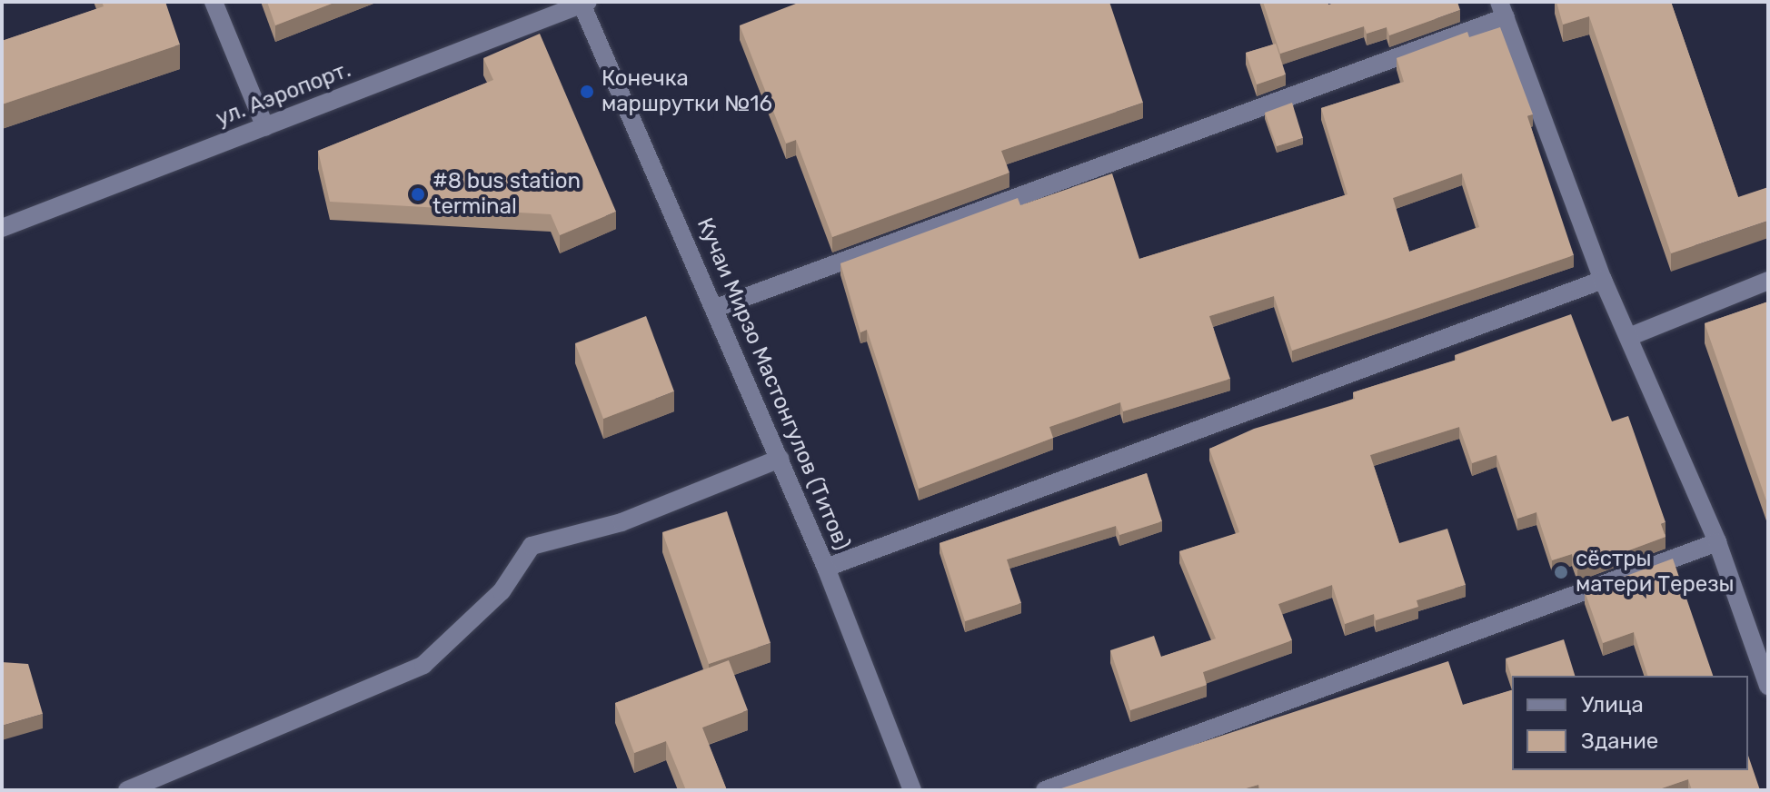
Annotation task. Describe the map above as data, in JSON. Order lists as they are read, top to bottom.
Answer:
{
  "streets": {
    "street": ["ул. Аэропорт.", "Кучаи Мирзо Мастонгулов (Титов)"]
  },
  "crossings": [
    ["ул. Аэропорт.", "Кучаи Мирзо Мастонгулов (Титов)"]
  ],
  "places": ["Конечка маршрутки №16", "#8 bus station terminal", "сёстры матери Терезы"],
  "legend": ["Улица", "Здание"]
}
